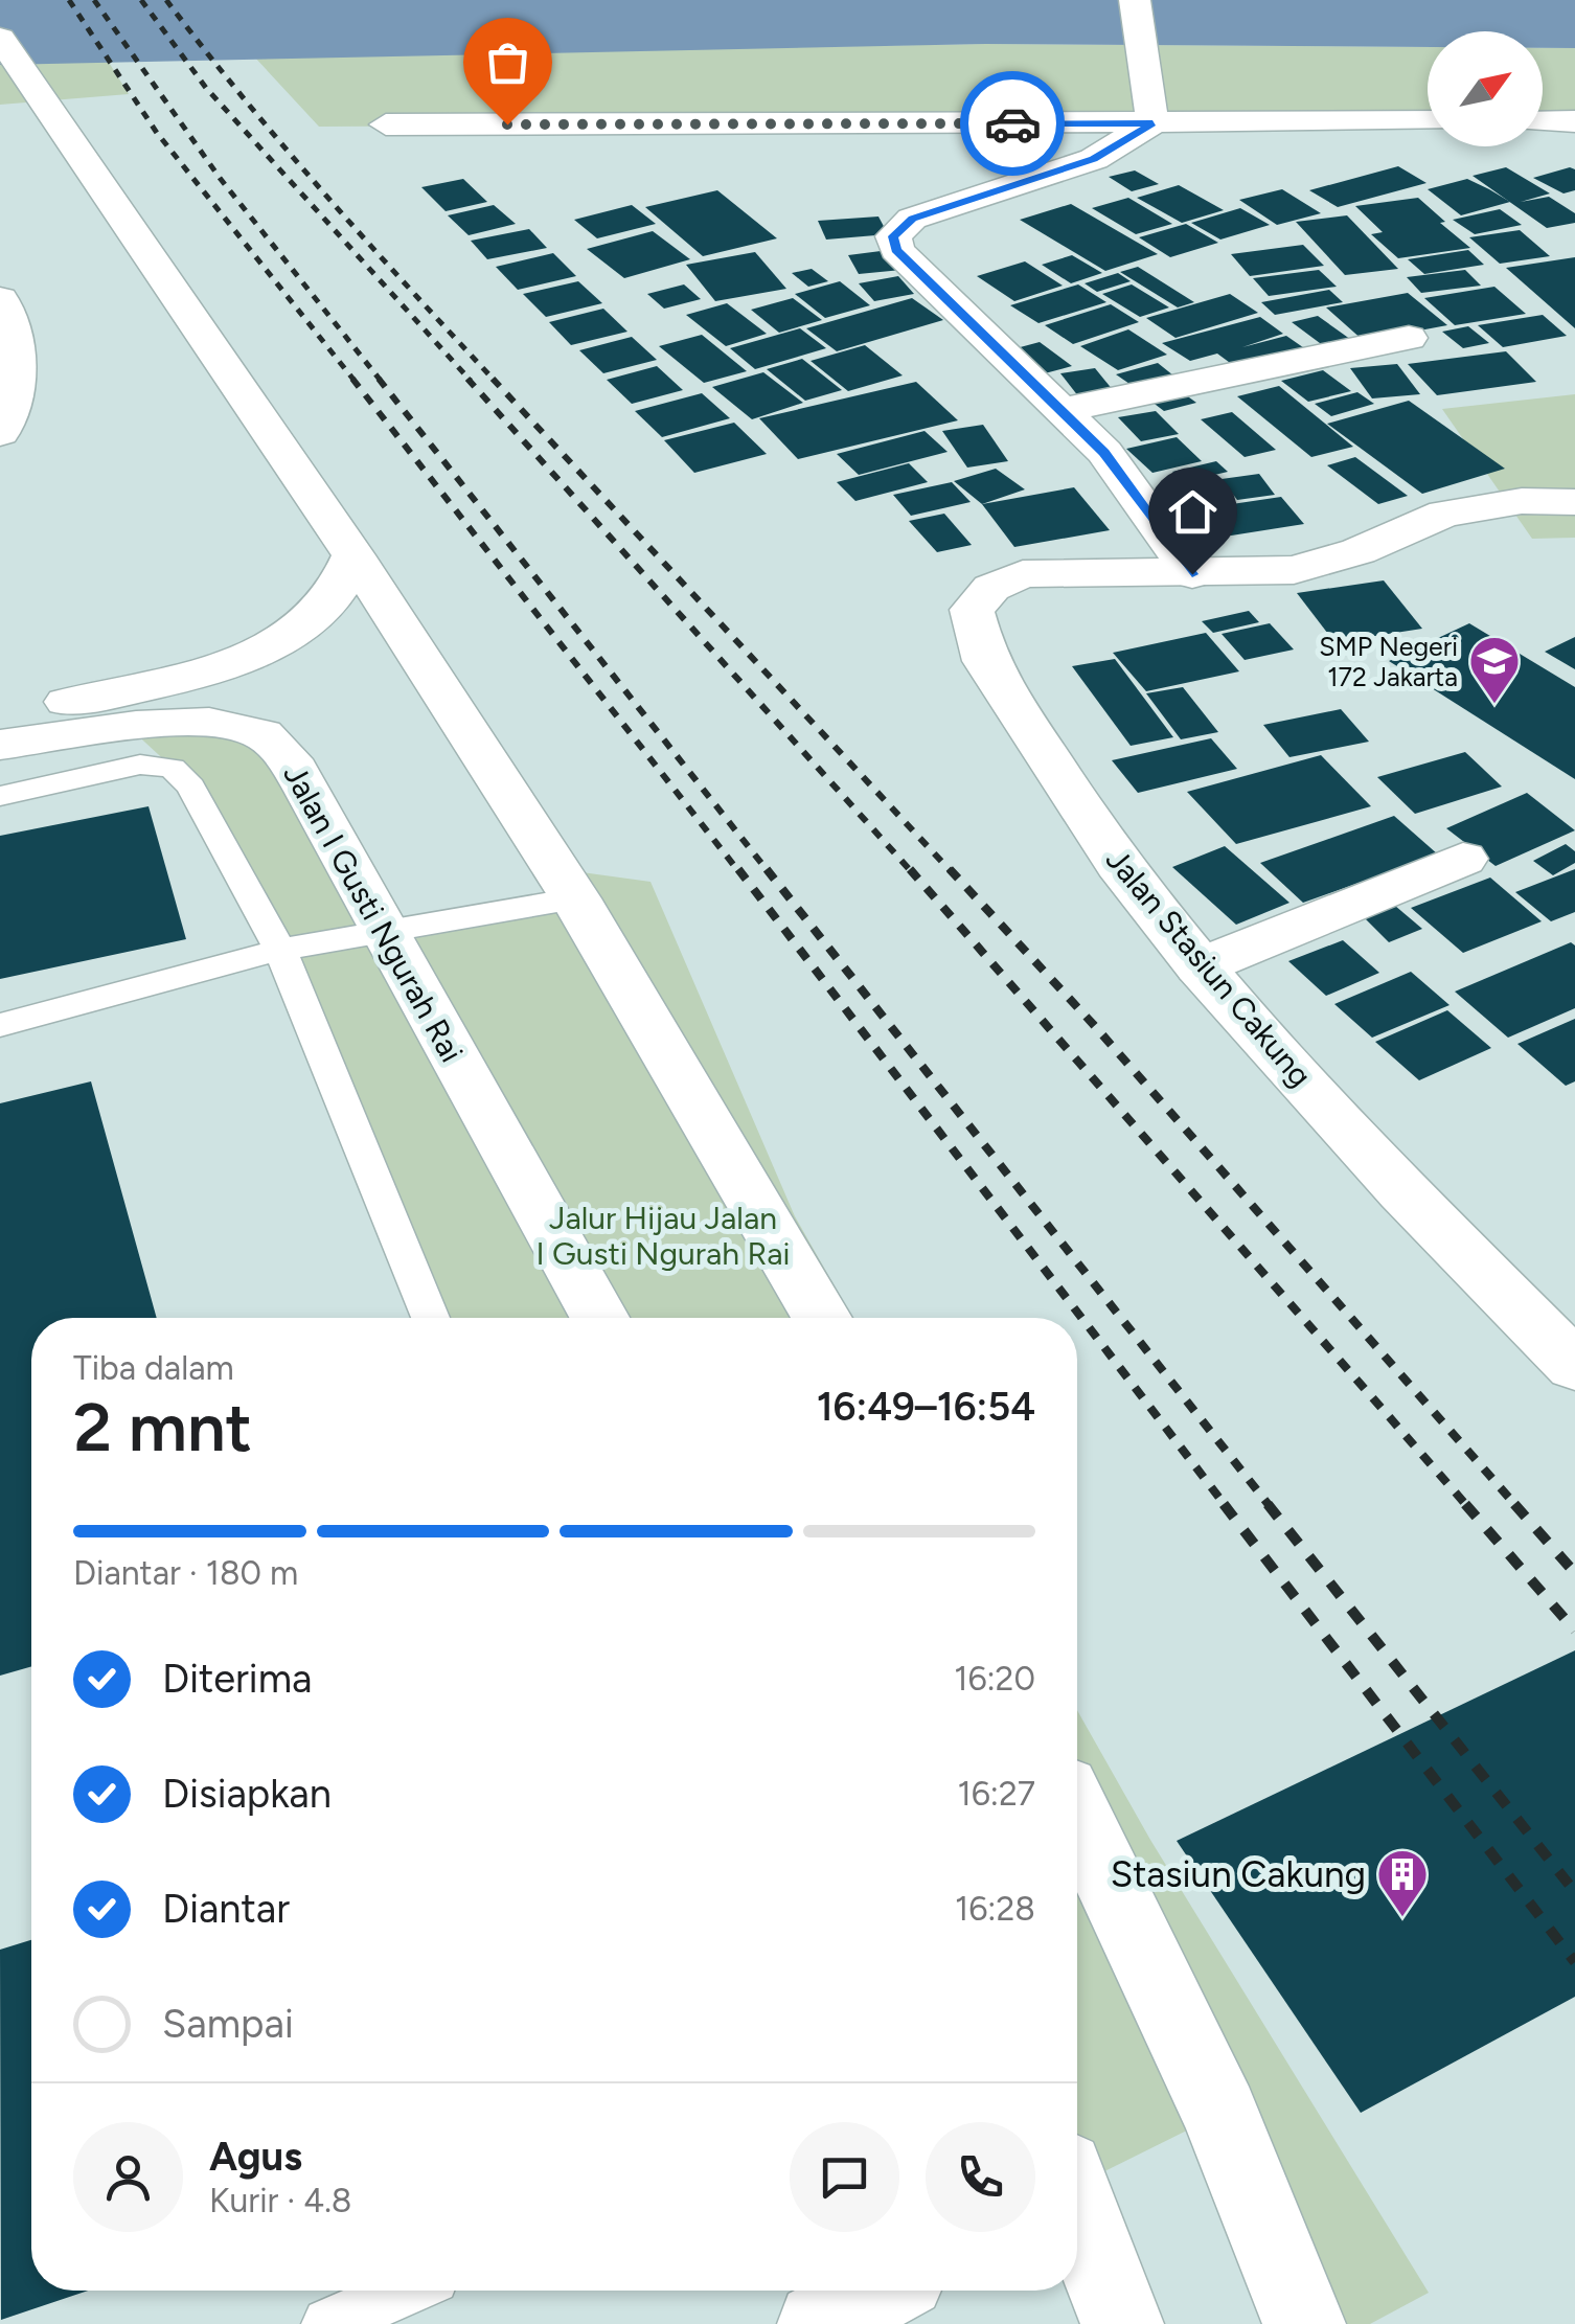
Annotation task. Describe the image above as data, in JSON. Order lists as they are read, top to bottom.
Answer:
{
  "streets": {
    "street": ["Jalan I Gusti Ngurah Rai", "Jalan Stasiun Cakung"]
  },
  "parks": ["Jalur Hijau Jalan I Gusti Ngurah Rai"],
  "places": {
    "school or university": ["SMP Negeri 172 Jakarta"],
    "building": ["Stasiun Cakung"]
  },
  "north": "top right",
  "page": {
    "heading": ["2 mnt", "Tiba dalam", "16:49–16:54"],
    "panel": ["Agus", "Kurir · 4.8"],
    "bar": "Diantar · 180 m",
    "list": [
      ["Diterima", "16:20"],
      ["Disiapkan", "16:27"],
      ["Diantar", "16:28"],
      "Sampai"
    ]
  }
}
